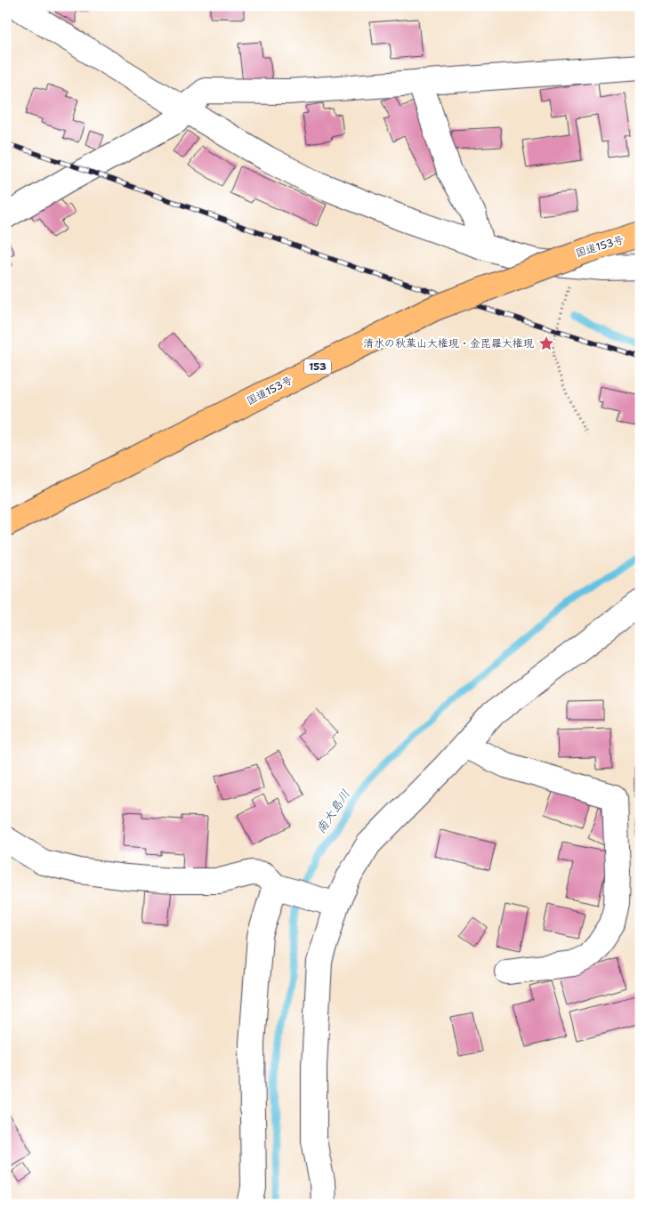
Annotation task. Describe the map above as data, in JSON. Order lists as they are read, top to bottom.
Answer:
{
  "streets": {
    "highway": ["国道153号", "153"]
  },
  "water": ["南大島川"],
  "places": {
    "place": ["清水の秋葉山大権現・金毘羅大権現"]
  }
}
